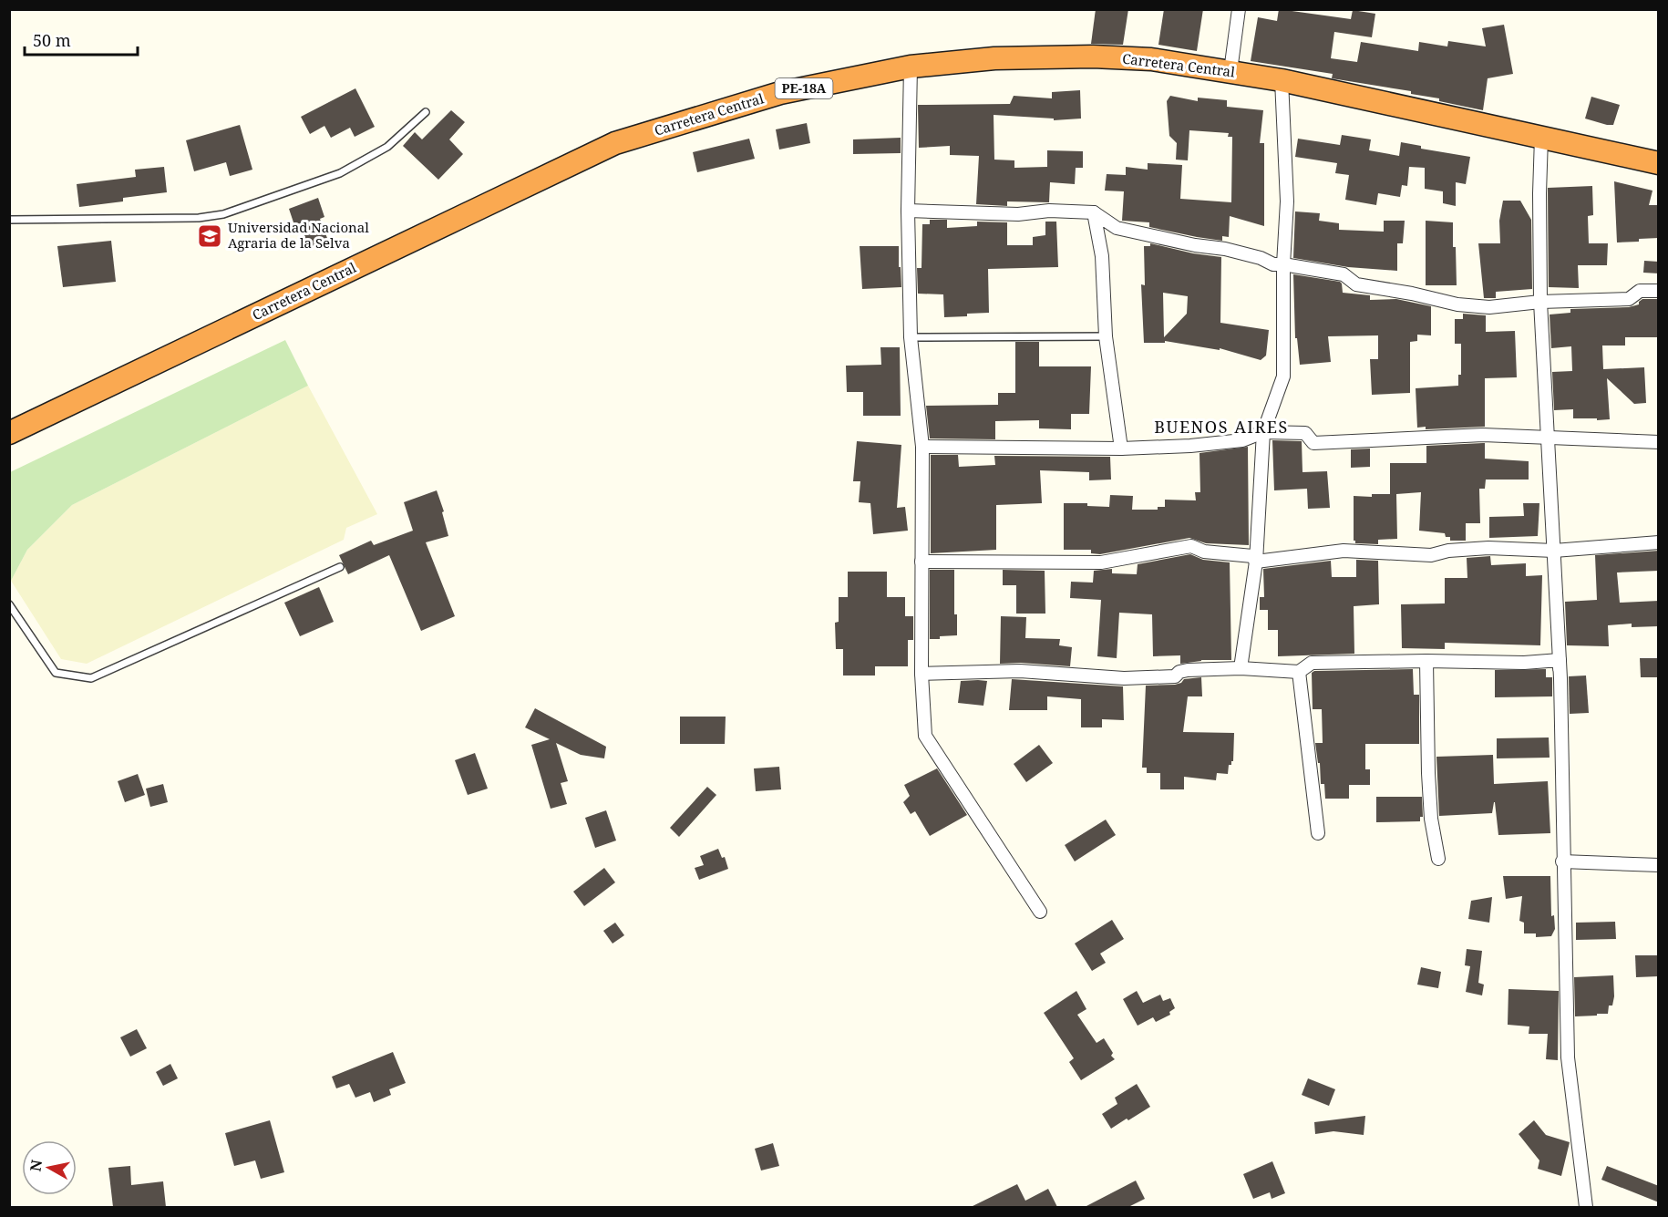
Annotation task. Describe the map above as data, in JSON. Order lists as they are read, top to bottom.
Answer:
{
  "streets": {
    "highway": ["Carretera Central", "PE-18A"]
  },
  "districts": ["BUENOS AIRES"],
  "places": {
    "school or university": ["Universidad Nacional Agraria de la Selva"]
  },
  "scale_bar": "50 m",
  "north": "left"
}
